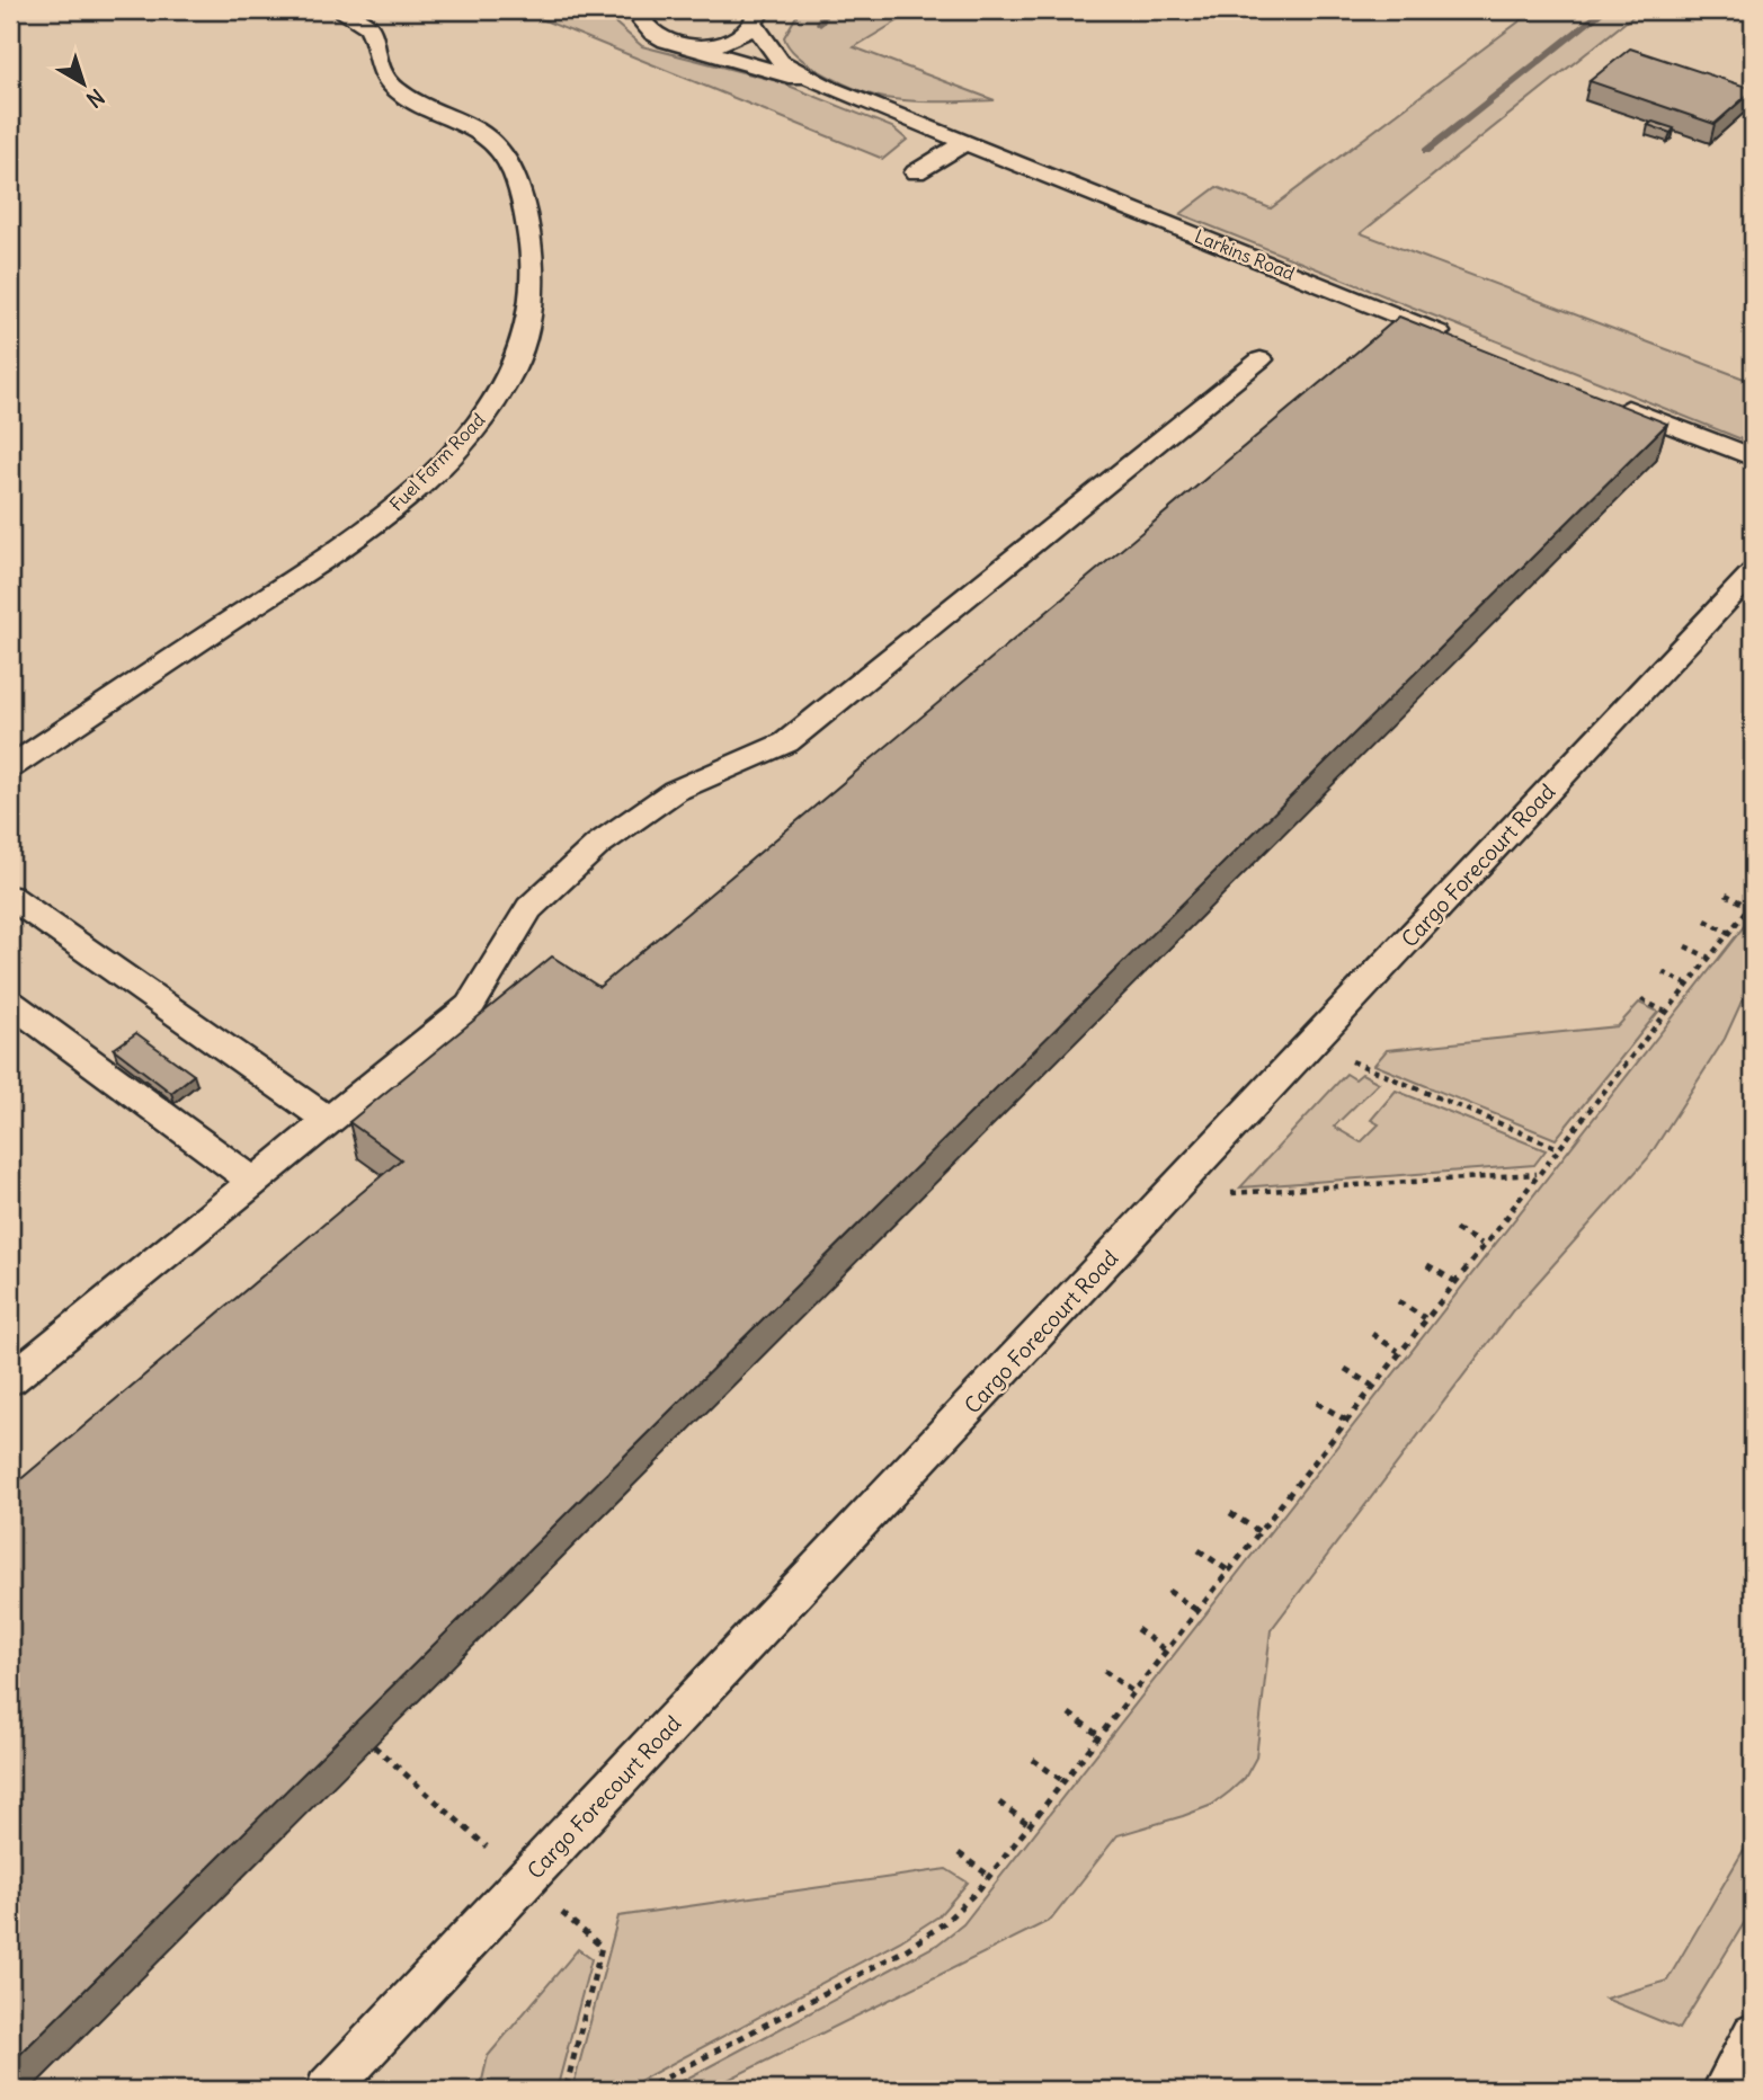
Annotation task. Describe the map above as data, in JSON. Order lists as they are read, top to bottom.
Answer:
{
  "streets": {
    "lane": ["Larkins Road", "Fuel Farm Road", "Cargo Forecourt Road"]
  },
  "north": "bottom right"
}
